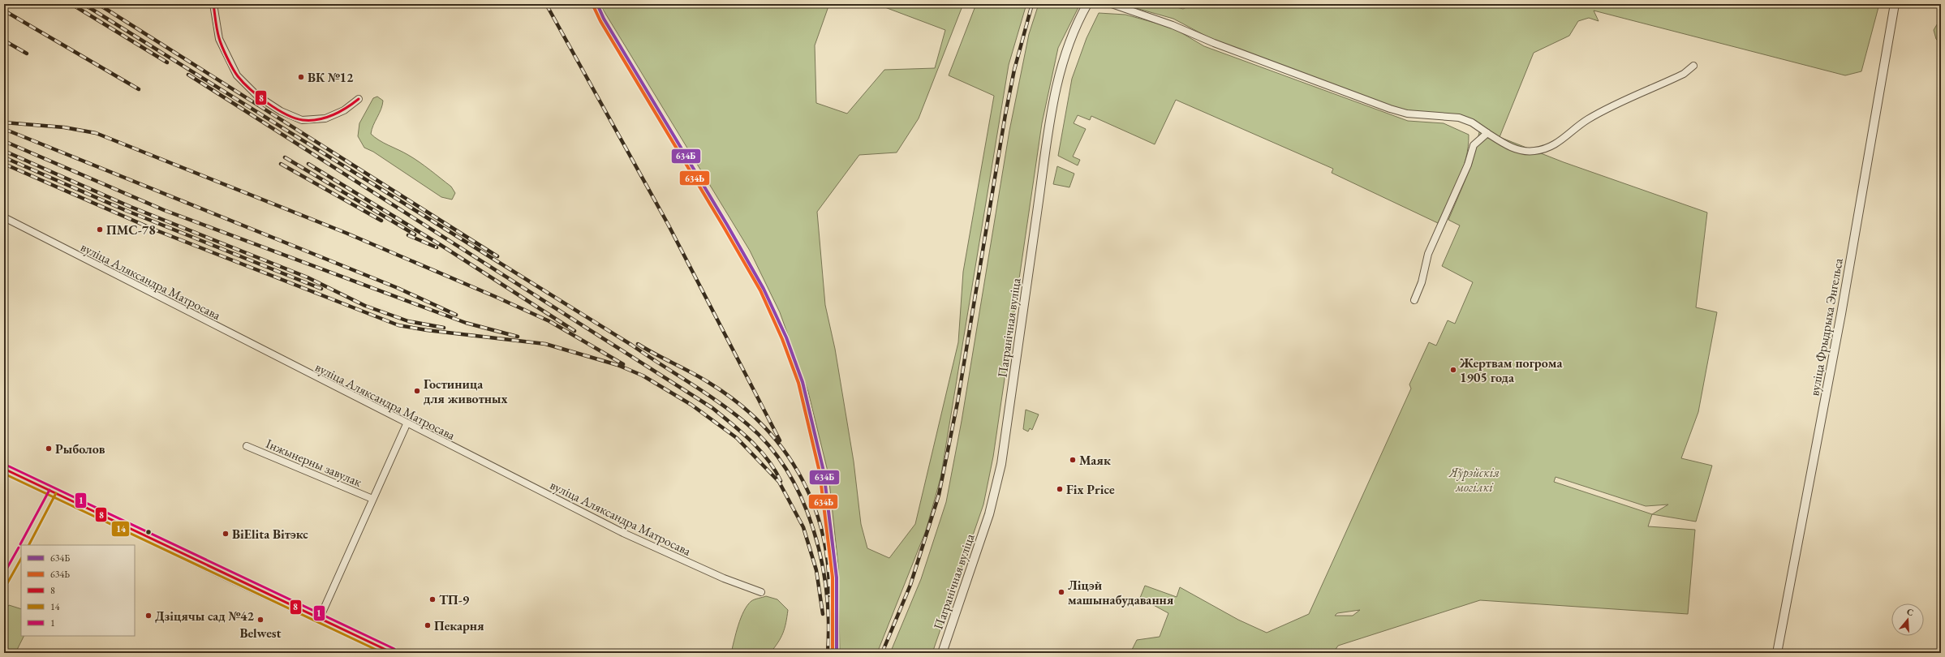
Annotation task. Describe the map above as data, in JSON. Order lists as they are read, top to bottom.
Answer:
{
  "streets": {
    "street": [
      "вуліца Аляксандра Матросава",
      "вуліца Фрыдрыха Энгельса",
      "Пагранічная вуліца",
      "Інжынерны завулак"
    ]
  },
  "parks": ["Яўрэйскія могілкі"],
  "places": [
    "ВК №12",
    "ПМС-78",
    "Жертвам погрома 1905 года",
    "Гостиница для животных",
    "Рыболов",
    "Маяк",
    "Fix Price",
    "ВiElita Вітэкс",
    "Ліцэй машынабудавання",
    "ТП-9",
    "Дзіцячы сад №42",
    "Belwest",
    "Пекарня"
  ],
  "lines": [
    "transit line 634Б",
    "transit line 8",
    "transit line 634Ь",
    "transit line 1",
    "transit line 14"
  ],
  "legend": [
    "634Б",
    "634Ь",
    "8",
    "14",
    "1"
  ],
  "north": "top"
}
